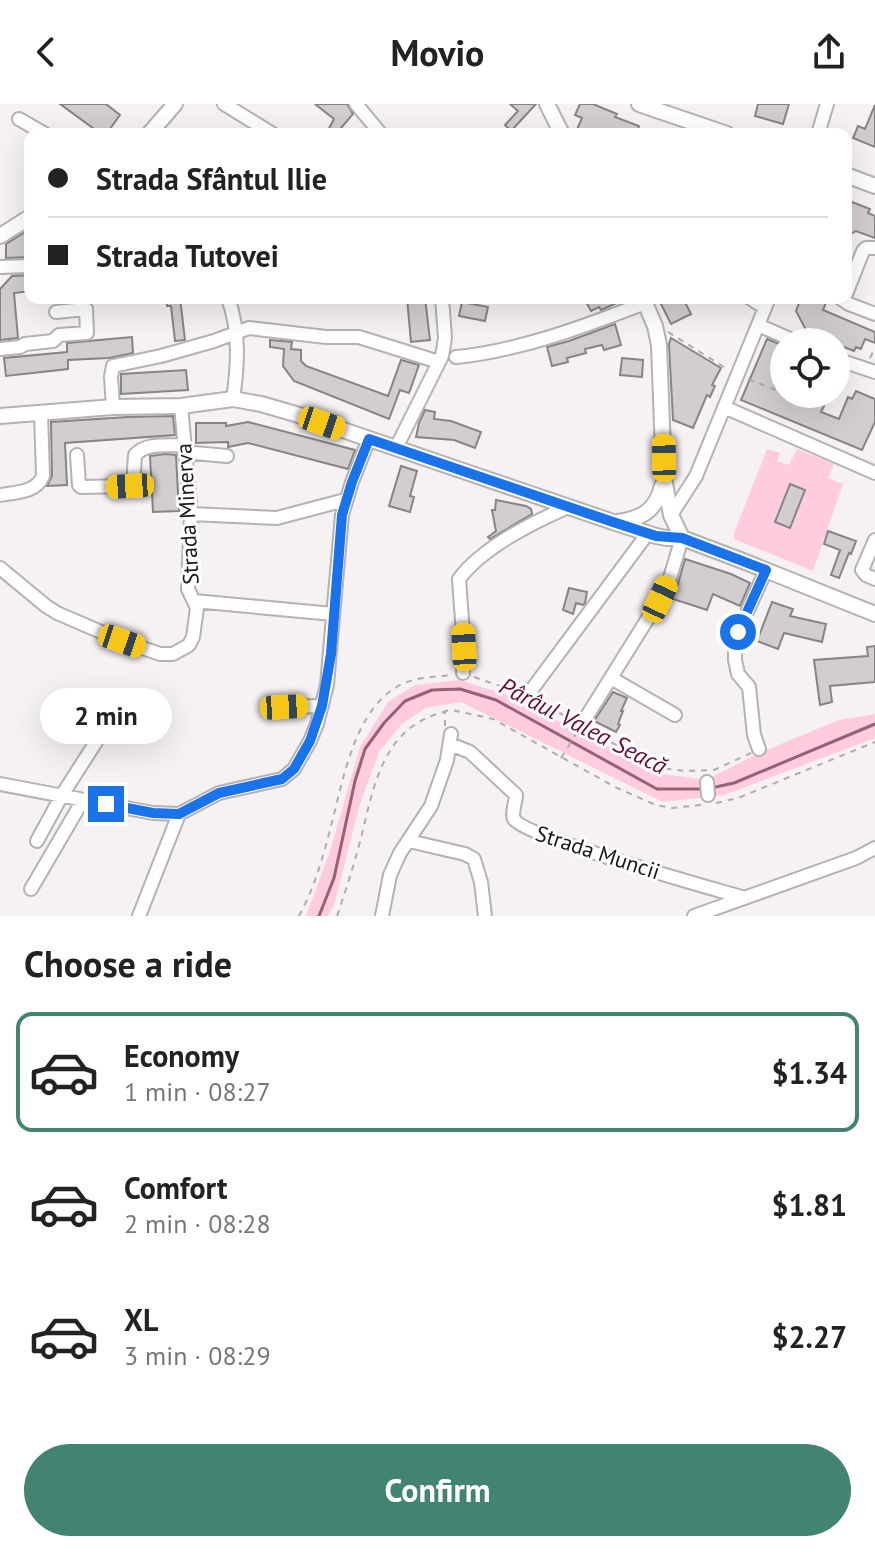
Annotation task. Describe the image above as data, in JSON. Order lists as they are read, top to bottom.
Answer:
{
  "streets": {
    "street": ["Strada Minerva", "Strada Muncii"]
  },
  "water": ["Pârâul Valea Seacă"],
  "page": {
    "header": "Movio",
    "banner": ["Strada Sfântul Ilie", "Strada Tutovei"],
    "bubble": "2 min",
    "heading": "Choose a ride",
    "list": [
      {
        "name": "Economy",
        "note": "1 min · 08:27",
        "value": "$1.34"
      },
      {
        "name": "Comfort",
        "note": "2 min · 08:28",
        "value": "$1.81"
      },
      {
        "name": "XL",
        "note": "3 min · 08:29",
        "value": "$2.27"
      }
    ],
    "buttons": "Confirm"
  }
}
